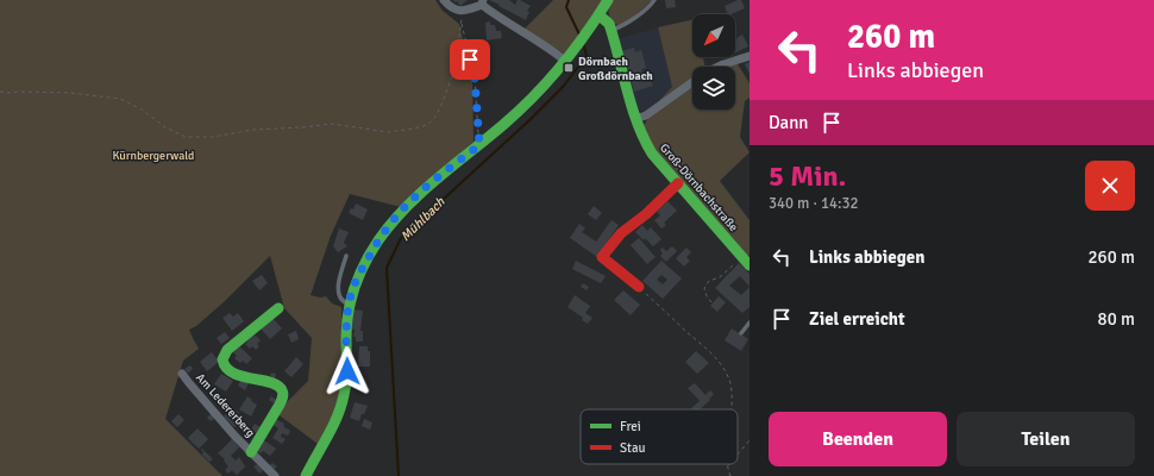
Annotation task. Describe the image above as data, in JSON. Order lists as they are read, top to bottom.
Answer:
{
  "streets": {
    "street": ["Groß-Dörnbachstraße", "Am Ledererberg"]
  },
  "water": ["Mühlbach"],
  "parks": ["Kürnbergerwald"],
  "places": {
    "transit": ["Dörnbach Großdörnbach"]
  },
  "legend": ["Frei", "Stau"],
  "north": "bottom left",
  "page": {
    "turn": ["260 m", "Links abbiegen"],
    "then": "Dann",
    "heading": ["5 Min.", "340 m · 14:32"],
    "list": [
      {
        "name": "Links abbiegen",
        "value": "260 m"
      },
      {
        "name": "Ziel erreicht",
        "value": "80 m"
      }
    ],
    "buttons": ["Beenden", "Teilen"]
  }
}
